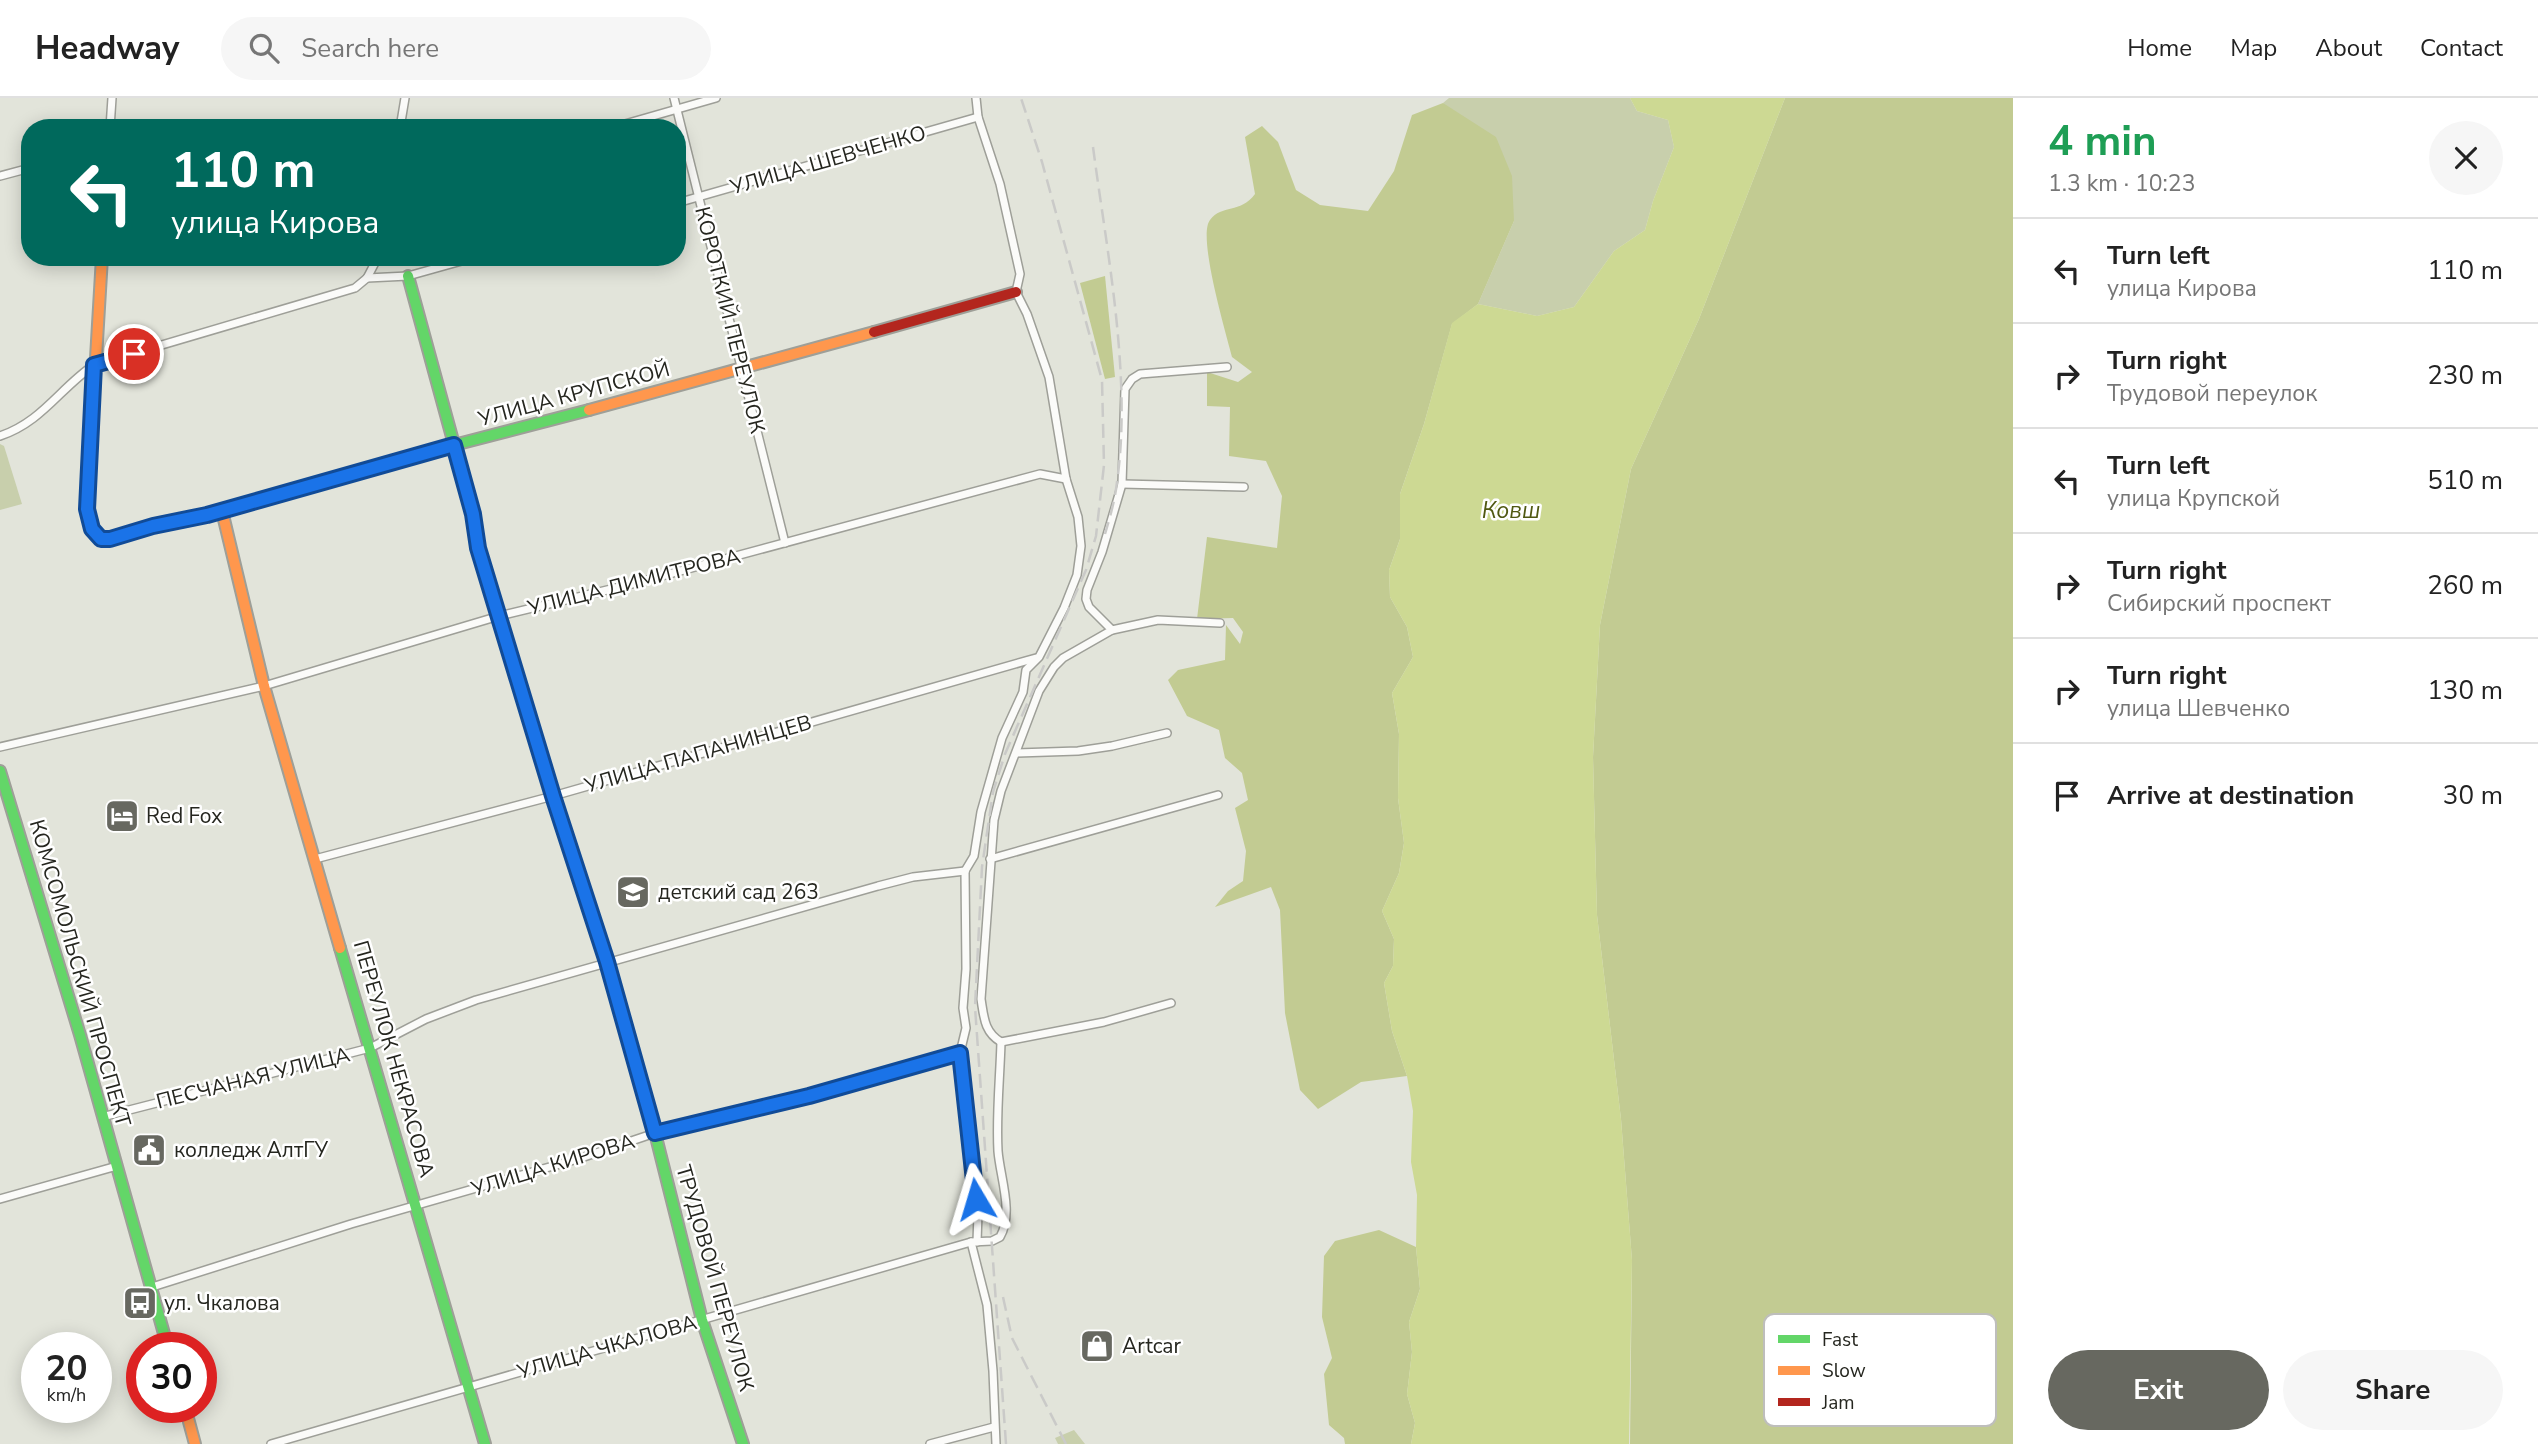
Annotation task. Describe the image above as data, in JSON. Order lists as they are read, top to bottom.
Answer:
{
  "streets": {
    "street": [
      "УЛИЦА ШЕВЧЕНКО",
      "КОРОТКИЙ ПЕРЕУЛОК",
      "УЛИЦА КРУПСКОЙ",
      "УЛИЦА ДИМИТРОВА",
      "УЛИЦА ПАПАНИНЦЕВ",
      "КОМСОМОЛЬСКИЙ ПРОСПЕКТ",
      "ПЕРЕУЛОК НЕКРАСОВА",
      "ПЕСЧАНАЯ УЛИЦА",
      "УЛИЦА КИРОВА",
      "ТРУДОВОЙ ПЕРЕУЛОК",
      "УЛИЦА ЧКАЛОВА"
    ]
  },
  "crossings": [
    ["УЛИЦА ШЕВЧЕНКО", "КОРОТКИЙ ПЕРЕУЛОК"],
    ["КОРОТКИЙ ПЕРЕУЛОК", "УЛИЦА КРУПСКОЙ"],
    ["КОРОТКИЙ ПЕРЕУЛОК", "УЛИЦА ДИМИТРОВА"],
    ["УЛИЦА КРУПСКОЙ", "ПЕРЕУЛОК НЕКРАСОВА"],
    ["УЛИЦА КРУПСКОЙ", "ТРУДОВОЙ ПЕРЕУЛОК"],
    ["УЛИЦА ДИМИТРОВА", "ПЕРЕУЛОК НЕКРАСОВА"],
    ["УЛИЦА ДИМИТРОВА", "ТРУДОВОЙ ПЕРЕУЛОК"],
    ["УЛИЦА ПАПАНИНЦЕВ", "ПЕРЕУЛОК НЕКРАСОВА"],
    ["УЛИЦА ПАПАНИНЦЕВ", "ТРУДОВОЙ ПЕРЕУЛОК"],
    ["КОМСОМОЛЬСКИЙ ПРОСПЕКТ", "ПЕСЧАНАЯ УЛИЦА"],
    ["КОМСОМОЛЬСКИЙ ПРОСПЕКТ", "УЛИЦА КИРОВА"],
    ["ПЕРЕУЛОК НЕКРАСОВА", "ПЕСЧАНАЯ УЛИЦА"],
    ["ПЕРЕУЛОК НЕКРАСОВА", "УЛИЦА КИРОВА"],
    ["ПЕРЕУЛОК НЕКРАСОВА", "УЛИЦА ЧКАЛОВА"],
    ["ПЕСЧАНАЯ УЛИЦА", "ТРУДОВОЙ ПЕРЕУЛОК"],
    ["УЛИЦА КИРОВА", "ТРУДОВОЙ ПЕРЕУЛОК"],
    ["ТРУДОВОЙ ПЕРЕУЛОК", "УЛИЦА ЧКАЛОВА"]
  ],
  "water": ["Ковш"],
  "places": {
    "hotel": ["Red Fox"],
    "school or university": ["детский сад 263"],
    "public building": ["колледж АлтГУ"],
    "bus stop": ["ул. Чкалова"],
    "shop": ["Artcar"]
  },
  "legend": ["Fast", "Slow", "Jam"],
  "page": {
    "header": "Headway",
    "search": "Search here",
    "nav": [
      "Home",
      "Map",
      "About",
      "Contact"
    ],
    "heading": ["4 min", "1.3 km · 10:23"],
    "turn": ["110 m", "улица Кирова"],
    "list": [
      {
        "name": "Turn left",
        "note": "улица Кирова",
        "value": "110 m"
      },
      {
        "name": "Turn right",
        "note": "Трудовой переулок",
        "value": "230 m"
      },
      {
        "name": "Turn left",
        "note": "улица Крупской",
        "value": "510 m"
      },
      {
        "name": "Turn right",
        "note": "Сибирский проспект",
        "value": "260 m"
      },
      {
        "name": "Turn right",
        "note": "улица Шевченко",
        "value": "130 m"
      },
      {
        "name": "Arrive at destination",
        "value": "30 m"
      }
    ],
    "speed": "20 km/h",
    "limit": "30",
    "buttons": ["Exit", "Share"]
  }
}
